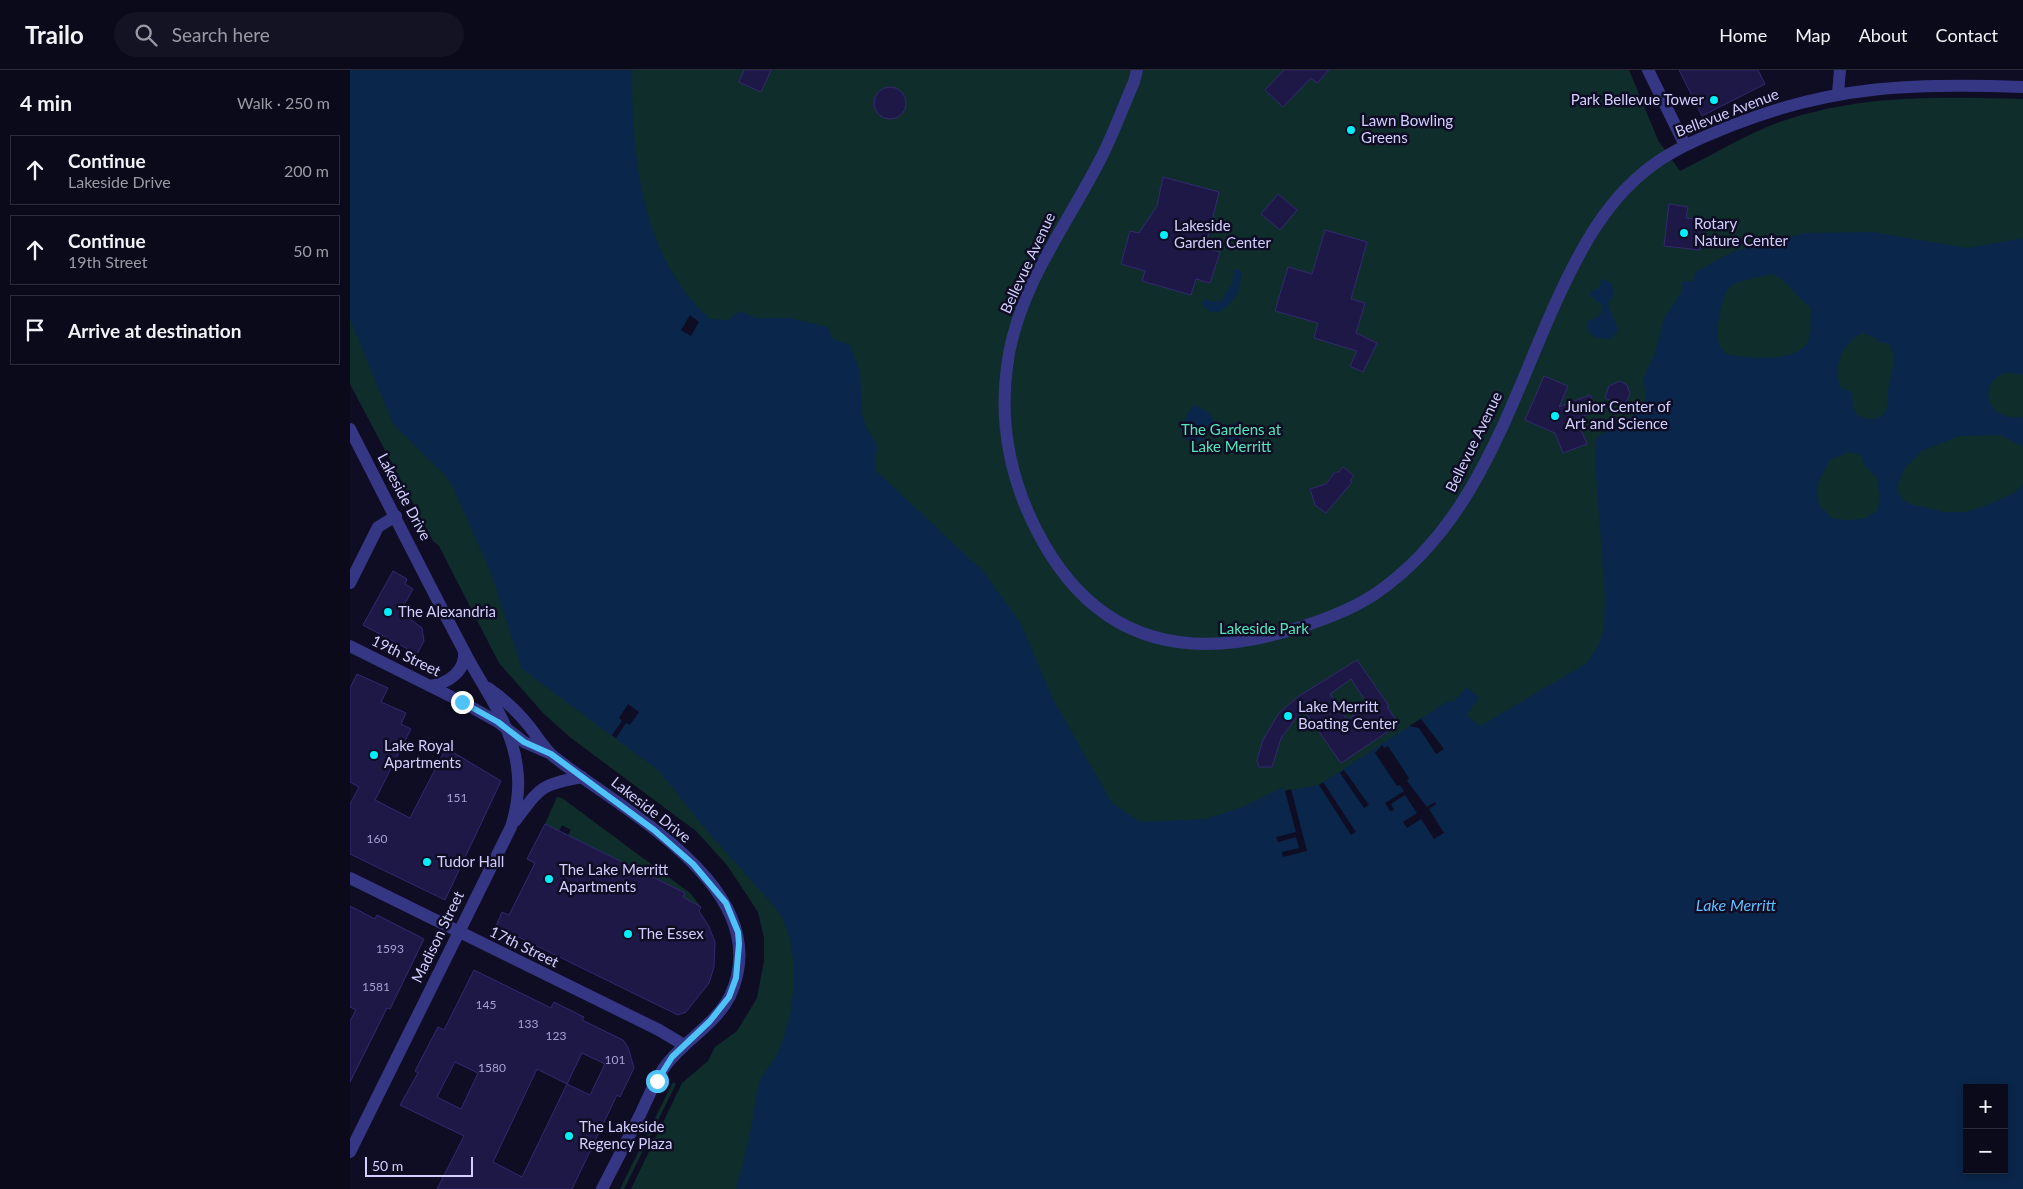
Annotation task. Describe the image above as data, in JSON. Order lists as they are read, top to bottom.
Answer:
{
  "streets": {
    "street": [
      "Bellevue Avenue",
      "Lakeside Drive",
      "19th Street",
      "Madison Street",
      "17th Street"
    ]
  },
  "crossings": [
    ["Lakeside Drive", "19th Street"],
    ["Lakeside Drive", "Madison Street"],
    ["Lakeside Drive", "17th Street"],
    ["19th Street", "Madison Street"],
    ["Madison Street", "17th Street"]
  ],
  "water": ["Lake Merritt"],
  "parks": ["The Gardens at Lake Merritt", "Lakeside Park"],
  "places": [
    "Park Bellevue Tower",
    "Lawn Bowling Greens",
    "Rotary Nature Center",
    "Lakeside Garden Center",
    "Junior Center of Art and Science",
    "The Alexandria",
    "Lake Merritt Boating Center",
    "Lake Royal Apartments",
    "Tudor Hall",
    "The Lake Merritt Apartments",
    "The Essex",
    "The Lakeside Regency Plaza"
  ],
  "house_numbers": [
    "151",
    "160",
    "1593",
    "1581",
    "145",
    "133",
    "123",
    "101",
    "1580"
  ],
  "scale_bar": "50 m",
  "page": {
    "header": "Trailo",
    "search": "Search here",
    "nav": [
      "Home",
      "Map",
      "About",
      "Contact"
    ],
    "heading": ["4 min", "Walk · 250 m"],
    "list": [
      ["Continue", "Lakeside Drive", "200 m"],
      ["Continue", "19th Street", "50 m"],
      "Arrive at destination"
    ],
    "map_buttons": ["+", "−"],
    "scale": "50 m"
  }
}
